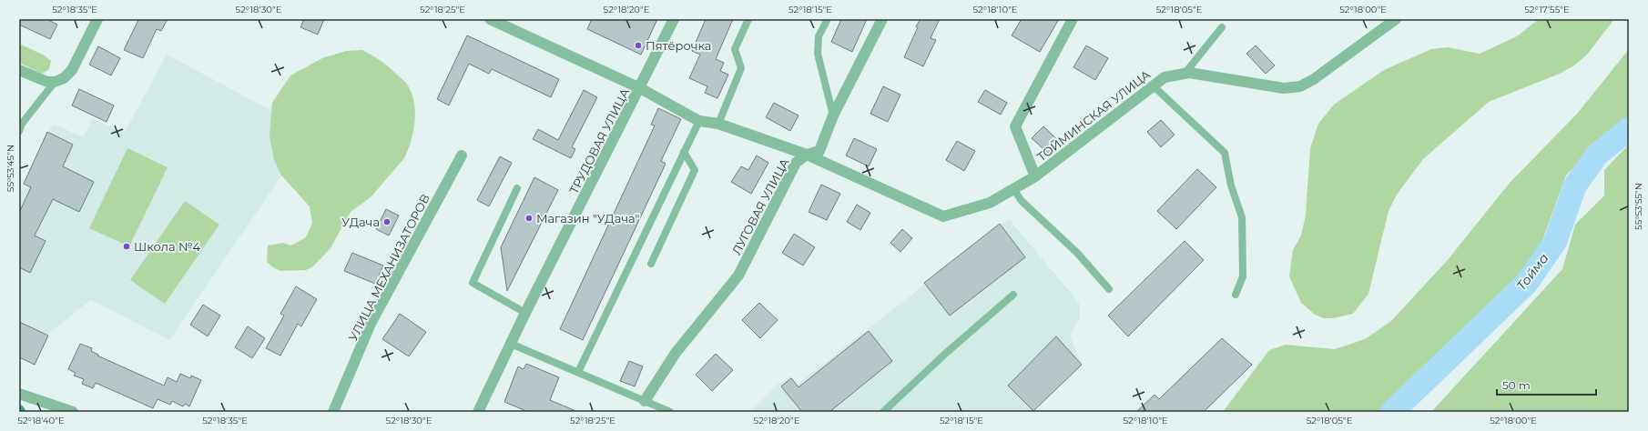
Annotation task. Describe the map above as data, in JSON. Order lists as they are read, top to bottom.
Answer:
{
  "streets": {
    "street": [
      "ТОЙМИНСКАЯ УЛИЦА",
      "ТРУДОВАЯ УЛИЦА",
      "ЛУГОВАЯ УЛИЦА",
      "УЛИЦА МЕХАНИЗАТОРОВ"
    ]
  },
  "crossings": [
    ["ТОЙМИНСКАЯ УЛИЦА", "ЛУГОВАЯ УЛИЦА"]
  ],
  "water": ["Тойма"],
  "places": [
    "Пятёрочка",
    "Магазин \"УДача\"",
    "УДача",
    "Школа №4"
  ],
  "scale_bar": "50 m",
  "coordinates": [
    "52°18'35\"E",
    "52°18'30\"E",
    "52°18'25\"E",
    "52°18'20\"E",
    "52°18'15\"E",
    "52°18'10\"E",
    "52°18'05\"E",
    "52°18'00\"E",
    "52°17'55\"E",
    "55°53'45\"N",
    "55°53'55\"N",
    "52°18'40\"E"
  ]
}
